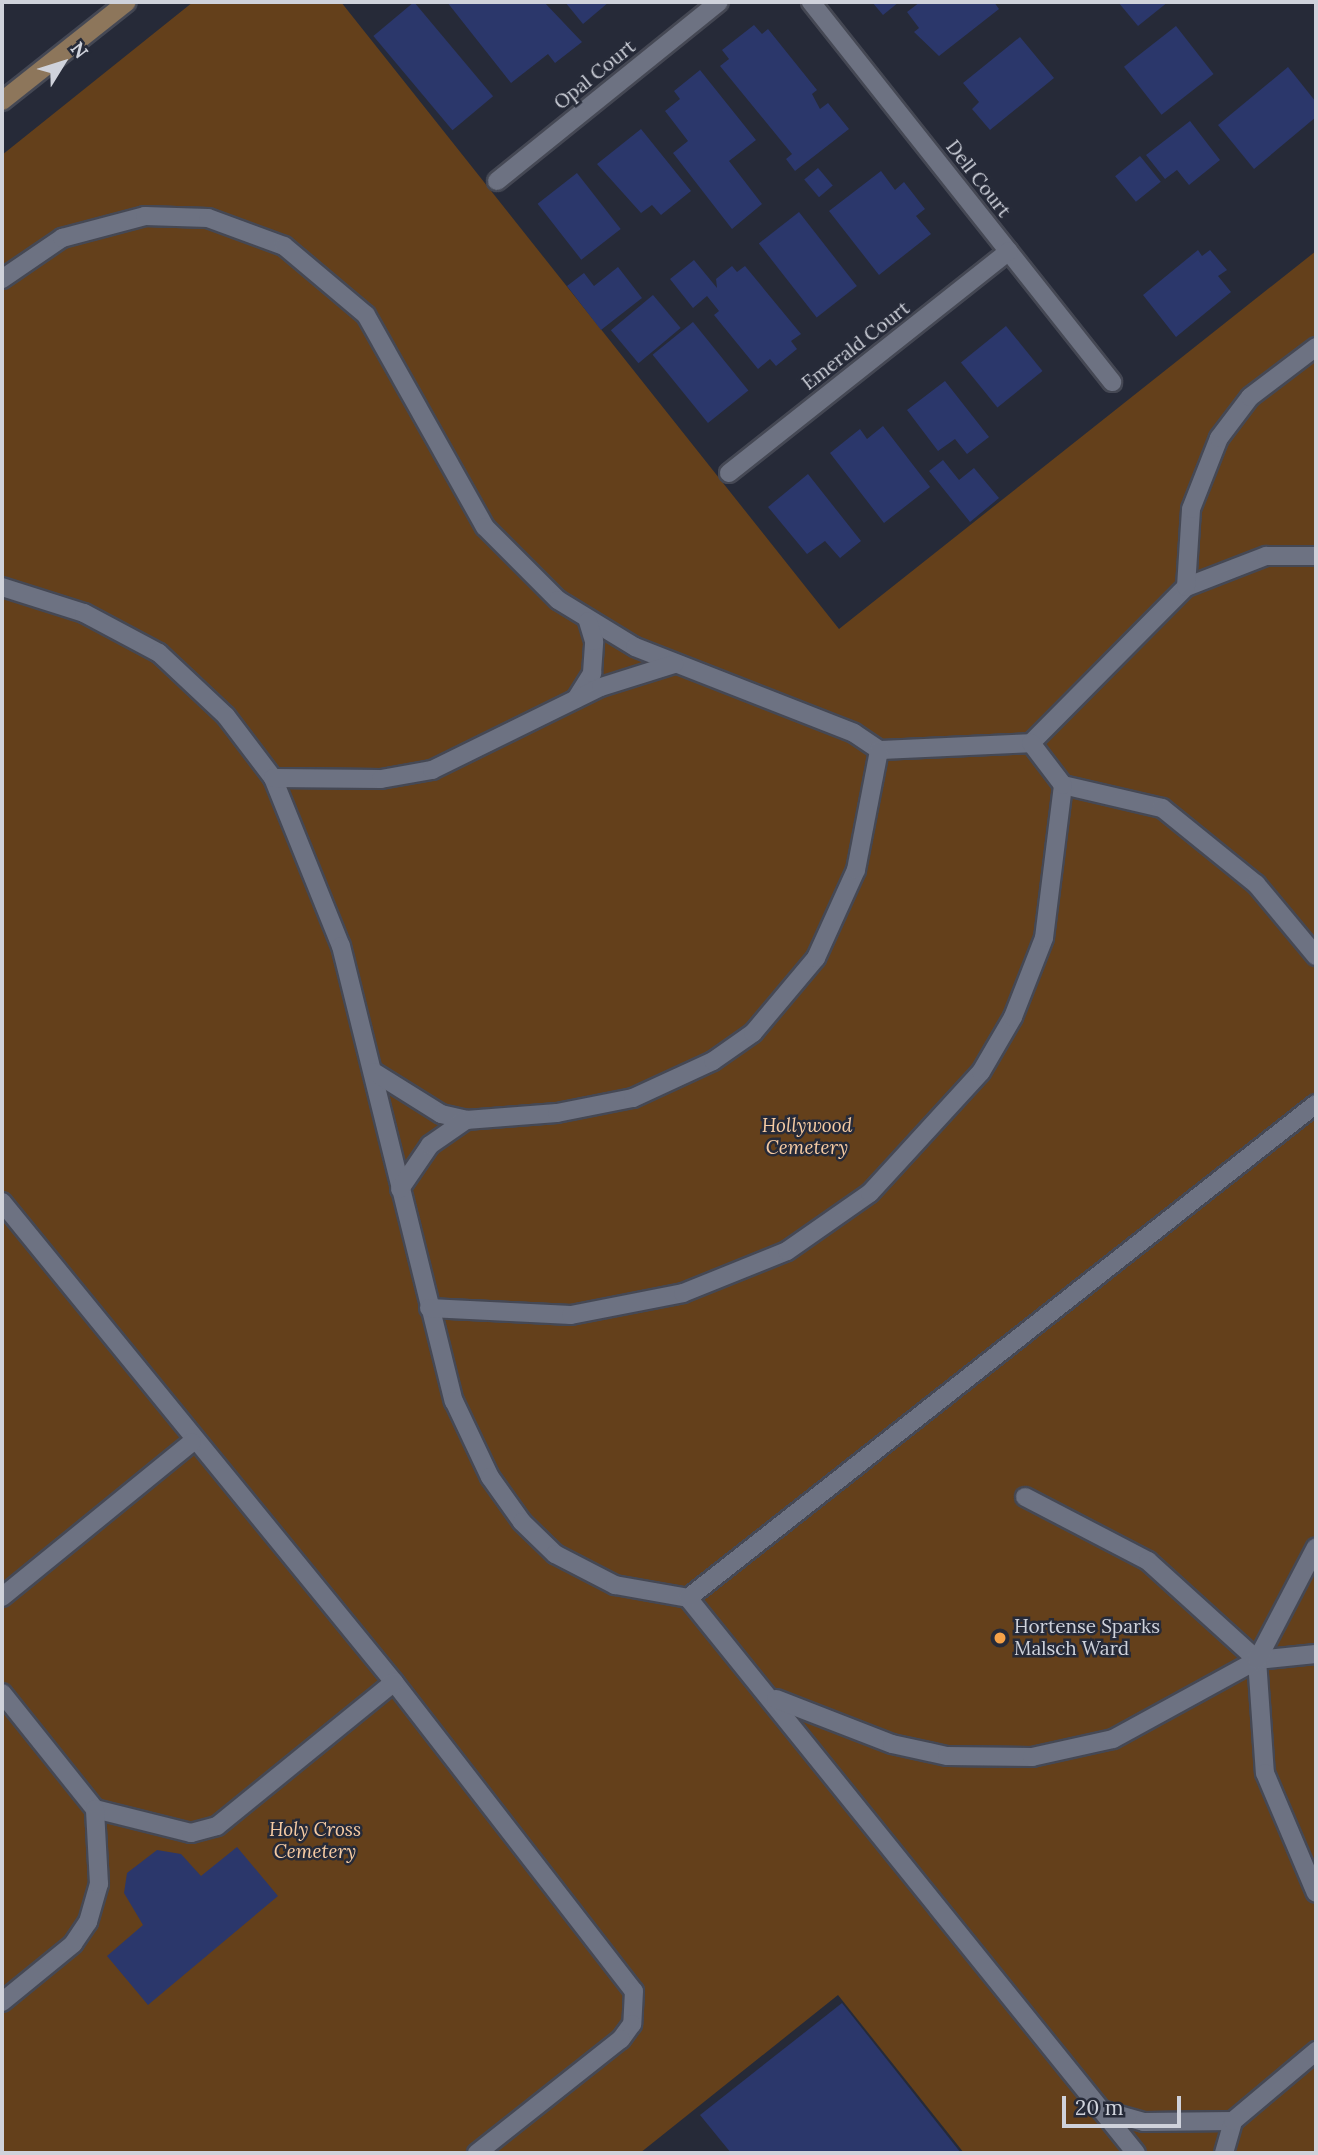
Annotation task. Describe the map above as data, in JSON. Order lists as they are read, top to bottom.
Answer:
{
  "streets": {
    "street": ["Opal Court", "Dell Court", "Emerald Court"]
  },
  "crossings": [
    ["Dell Court", "Emerald Court"]
  ],
  "parks": ["Hollywood Cemetery", "Holy Cross Cemetery"],
  "places": ["Hortense Sparks Malsch Ward"],
  "scale_bar": "20 m",
  "north": "top right"
}
